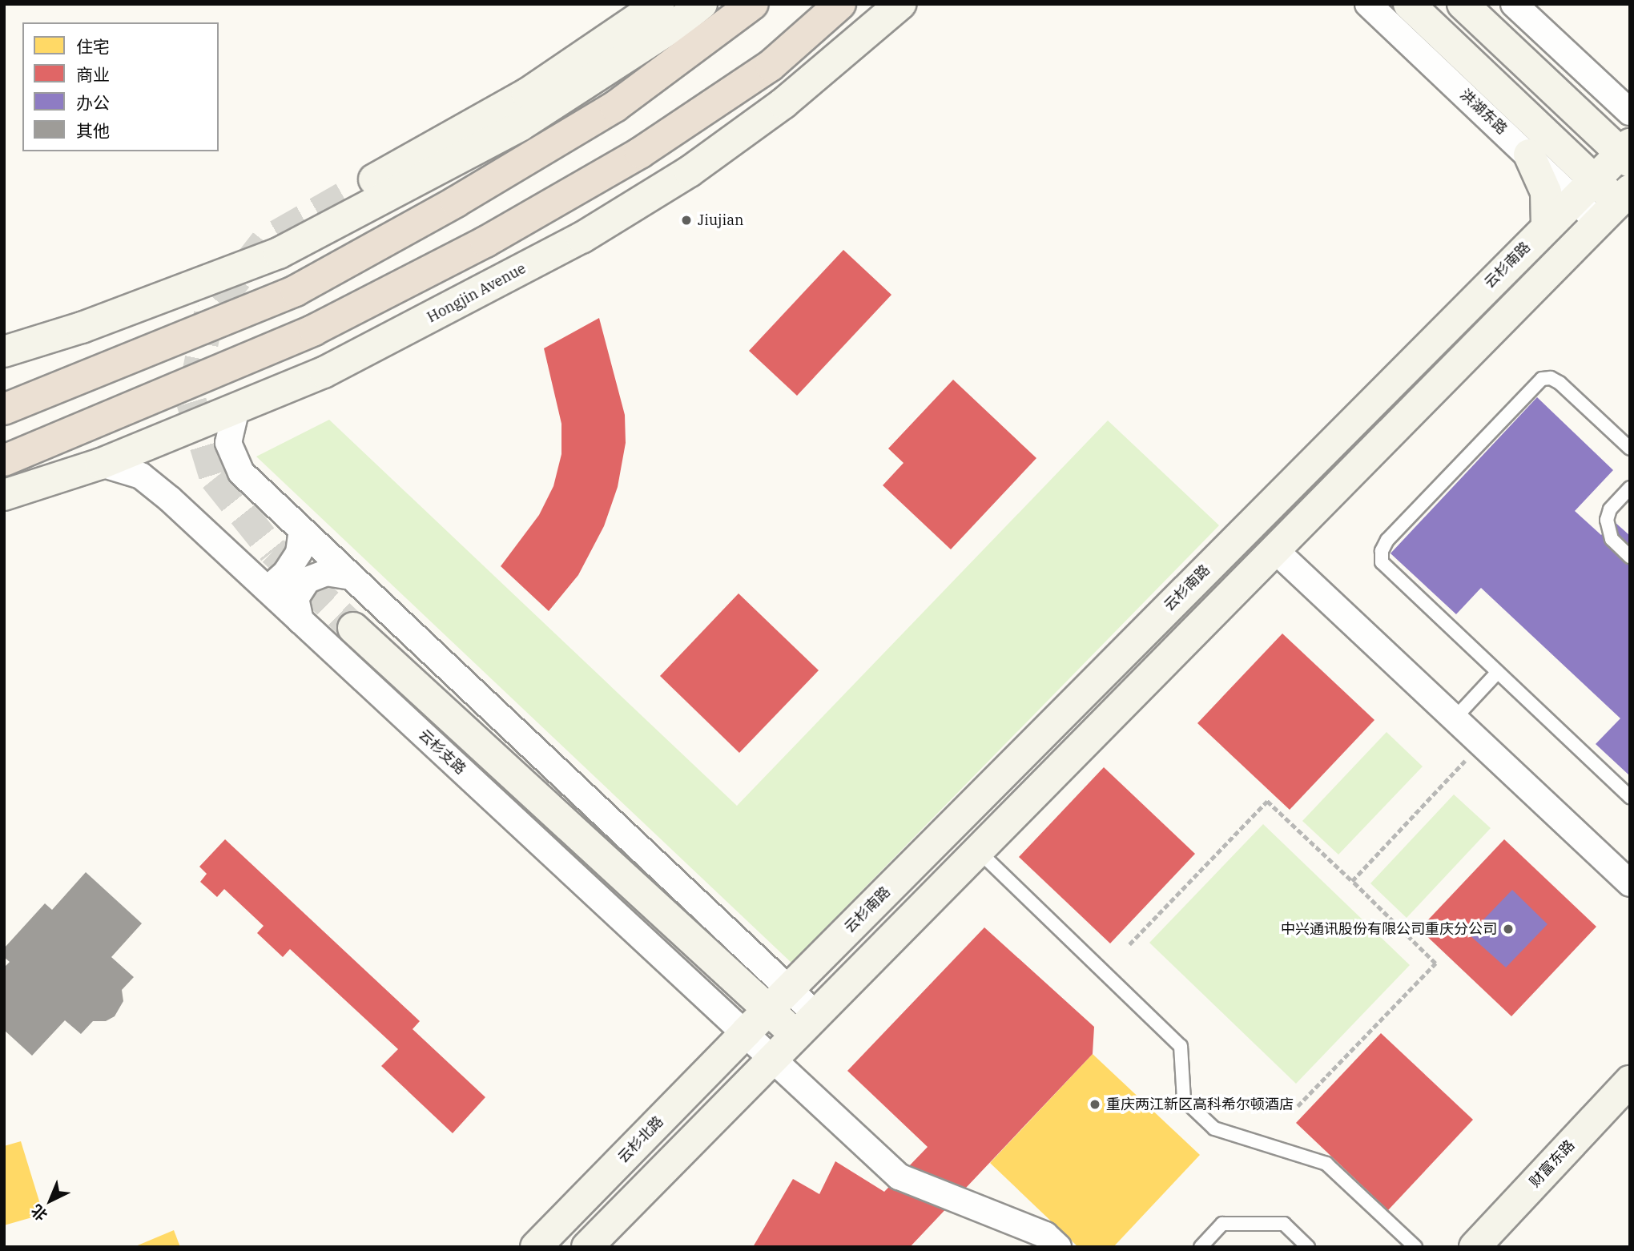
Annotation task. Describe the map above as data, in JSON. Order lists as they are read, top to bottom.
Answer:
{
  "streets": {
    "main road": [
      "洪湖东路",
      "云杉南路",
      "Hongjin Avenue",
      "云杉北路",
      "财富东路"
    ],
    "street": ["云杉支路"]
  },
  "crossings": [
    ["洪湖东路", "云杉南路"],
    ["云杉南路", "云杉支路"],
    ["云杉南路", "云杉北路"],
    ["Hongjin Avenue", "云杉支路"],
    ["云杉支路", "云杉北路"]
  ],
  "places": ["Jiujian", "中兴通讯股份有限公司重庆分公司", "重庆两江新区高科希尔顿酒店"],
  "legend": [
    "住宅",
    "商业",
    "办公",
    "其他"
  ],
  "north": "bottom left"
}
